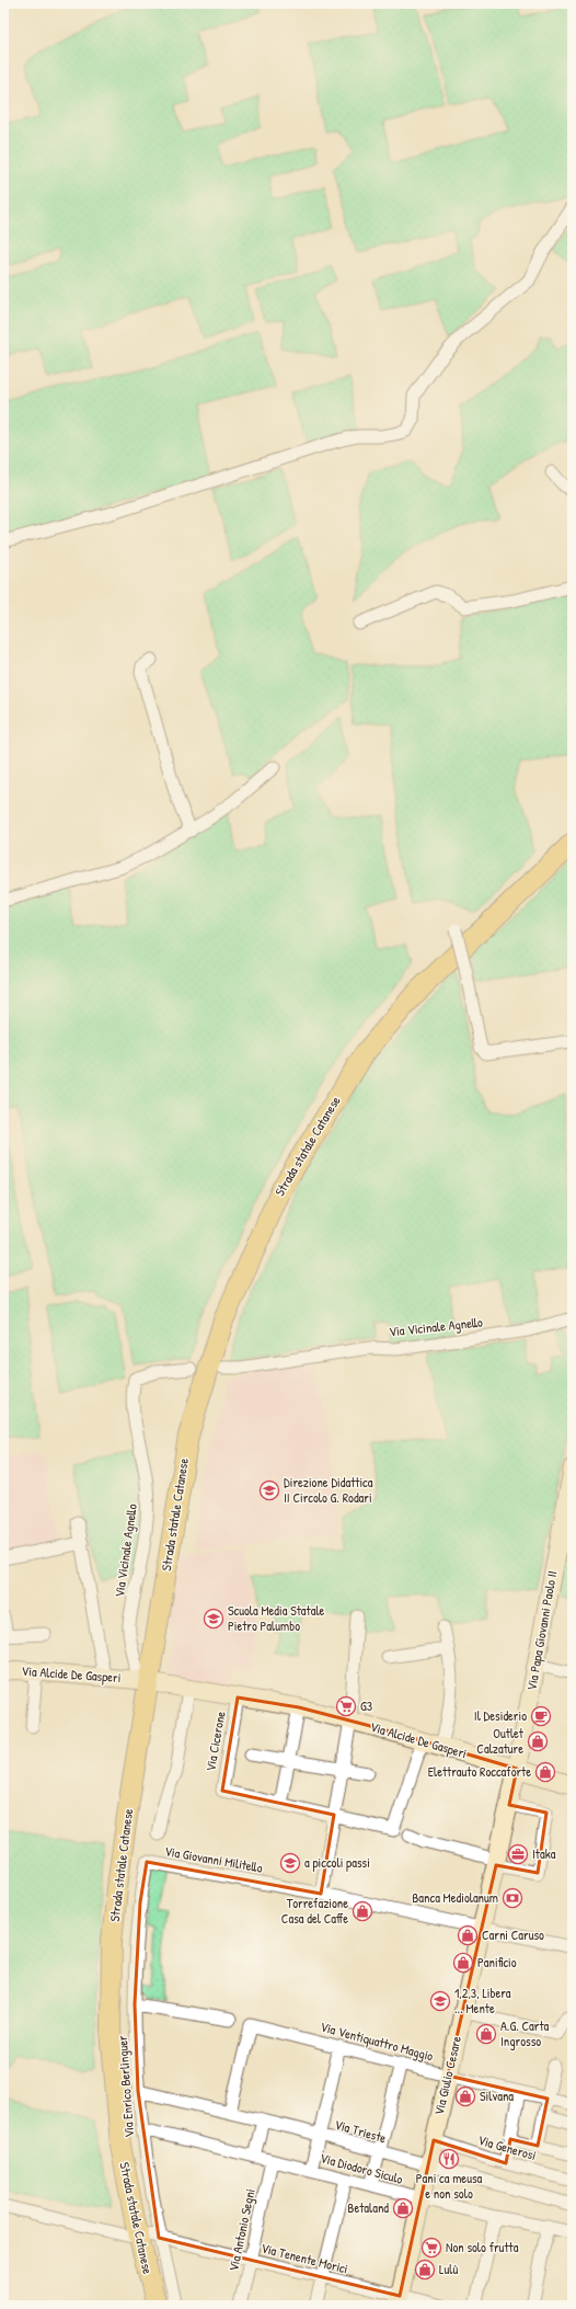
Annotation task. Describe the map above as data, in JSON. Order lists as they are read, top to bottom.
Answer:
{
  "streets": {
    "main road": ["Strada statale Catanese"],
    "street": [
      "Via Vicinale Agnello",
      "Via Papa Giovanni Paolo II",
      "Via Alcide De Gasperi",
      "Via Cicerone",
      "Via Giovanni Militello",
      "Via Ventiquattro Maggio",
      "Via Giulio Cesare",
      "Via Enrico Berlinguer",
      "Via Trieste",
      "Via Generosi",
      "Via Diodoro Siculo",
      "Via Antonio Segni",
      "Via Tenente Morici"
    ]
  },
  "crossings": [
    ["Via Vicinale Agnello", "Via Alcide De Gasperi"],
    ["Via Papa Giovanni Paolo II", "Via Alcide De Gasperi"],
    ["Via Papa Giovanni Paolo II", "Via Giulio Cesare"],
    ["Via Alcide De Gasperi", "Via Cicerone"],
    ["Via Alcide De Gasperi", "Via Giulio Cesare"],
    ["Via Giovanni Militello", "Via Giulio Cesare"],
    ["Via Giovanni Militello", "Via Enrico Berlinguer"],
    ["Via Ventiquattro Maggio", "Via Giulio Cesare"],
    ["Via Ventiquattro Maggio", "Via Trieste"],
    ["Via Giulio Cesare", "Via Trieste"],
    ["Via Giulio Cesare", "Via Generosi"],
    ["Via Giulio Cesare", "Via Diodoro Siculo"],
    ["Via Giulio Cesare", "Via Tenente Morici"],
    ["Via Enrico Berlinguer", "Via Trieste"],
    ["Via Enrico Berlinguer", "Via Diodoro Siculo"],
    ["Via Enrico Berlinguer", "Via Tenente Morici"],
    ["Via Diodoro Siculo", "Via Antonio Segni"],
    ["Via Antonio Segni", "Via Tenente Morici"]
  ],
  "places": {
    "school or university": [
      "Direzione Didattica II Circolo G. Rodari",
      "Scuola Media Statale Pietro Palumbo",
      "a piccoli passi",
      "1,2,3, Libera ... Mente"
    ],
    "supermarket": ["G3", "Non solo frutta"],
    "cafe": ["Il Desiderio"],
    "shop": [
      "Outlet Calzature",
      "Elettrauto Roccaforte",
      "Torrefazione Casa del Caffe",
      "Carni Caruso",
      "Panificio",
      "A.G. Carta Ingrosso",
      "Silvana",
      "Betaland",
      "Lulù"
    ],
    "office": ["Itaka"],
    "bank": ["Banca Mediolanum"],
    "restaurant": ["Pani ca meusa e non solo"]
  }
}
